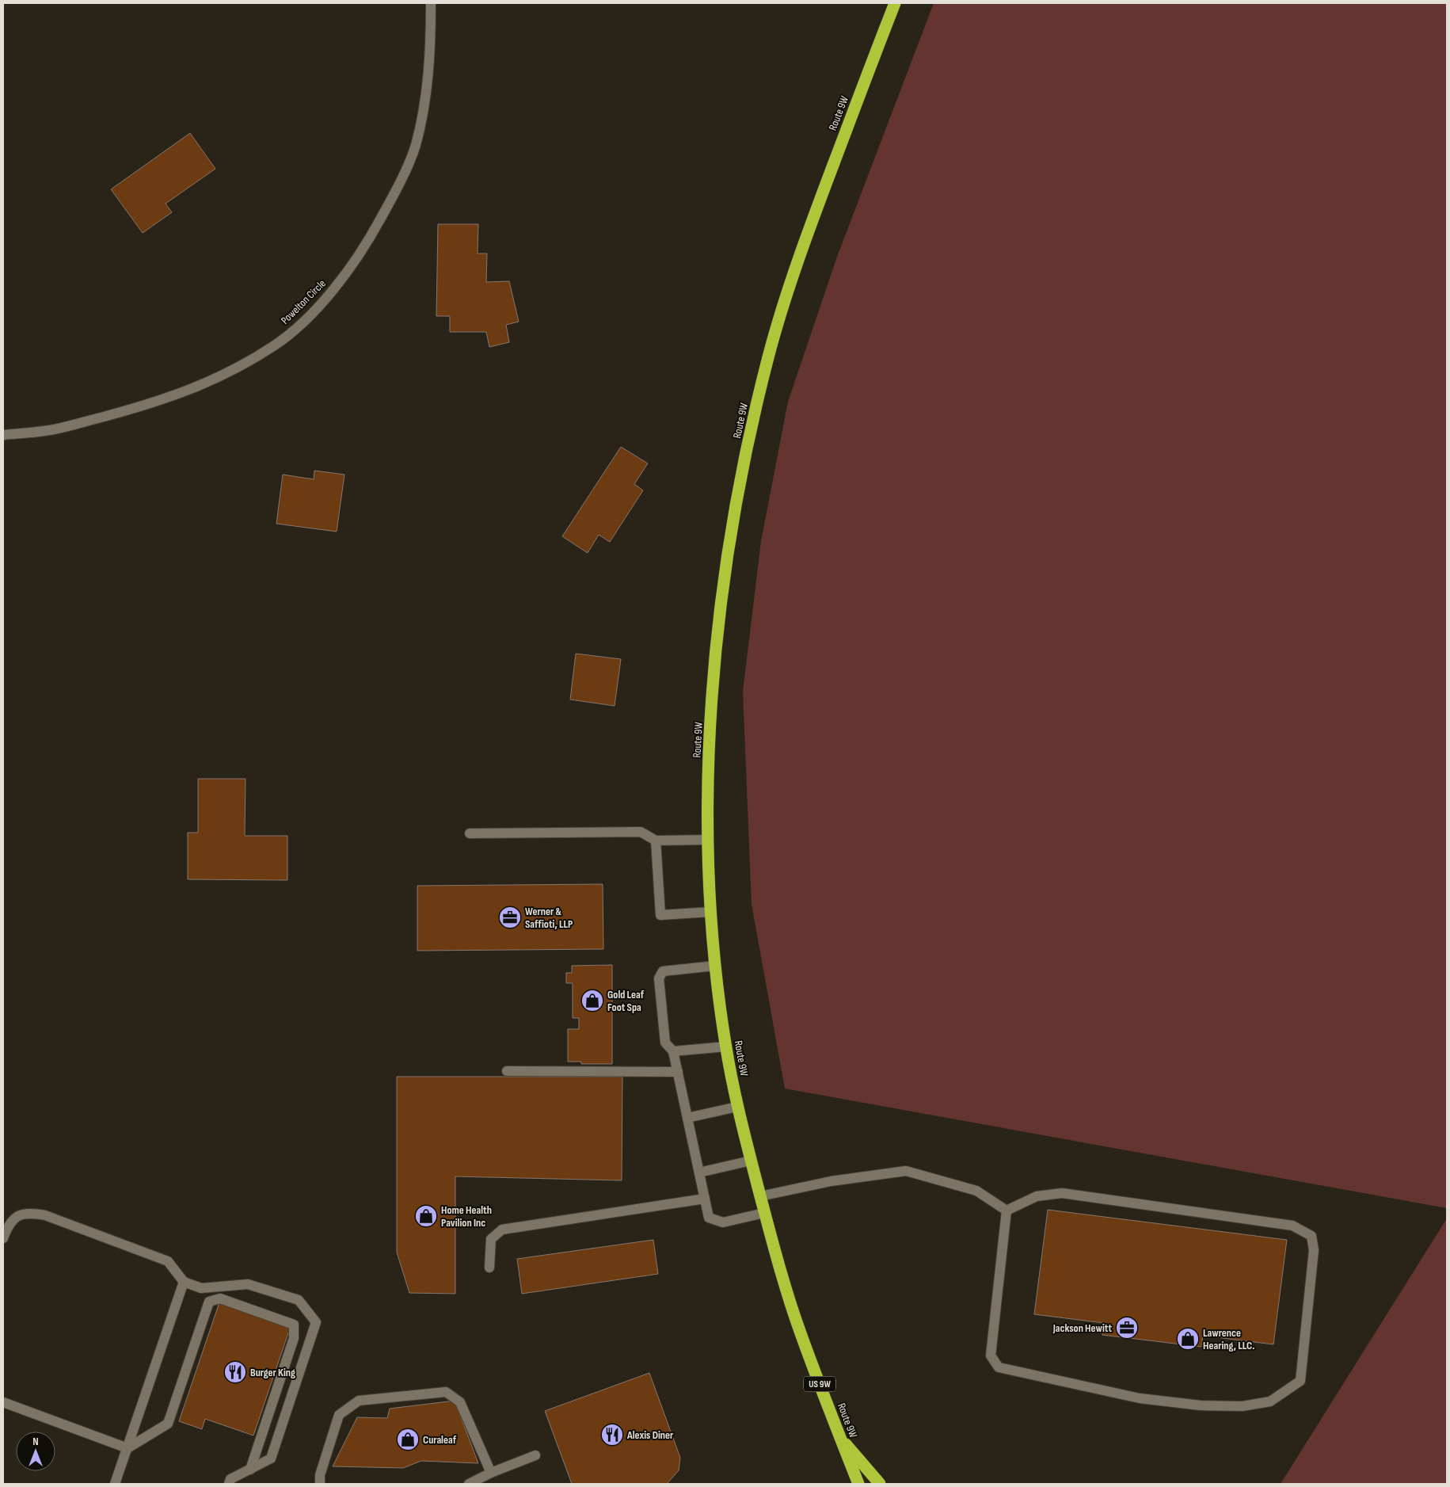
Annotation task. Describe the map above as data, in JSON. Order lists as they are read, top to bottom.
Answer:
{
  "streets": {
    "highway": ["Route 9W", "US 9W"],
    "street": ["Powelton Circle"]
  },
  "places": {
    "office": ["Werner & Saffioti, LLP", "Jackson Hewitt"],
    "shop": [
      "Gold Leaf Foot Spa",
      "Home Health Pavilion Inc",
      "Lawrence Hearing, LLC.",
      "Curaleaf"
    ],
    "restaurant": ["Burger King", "Alexis Diner"]
  },
  "north": "top"
}
